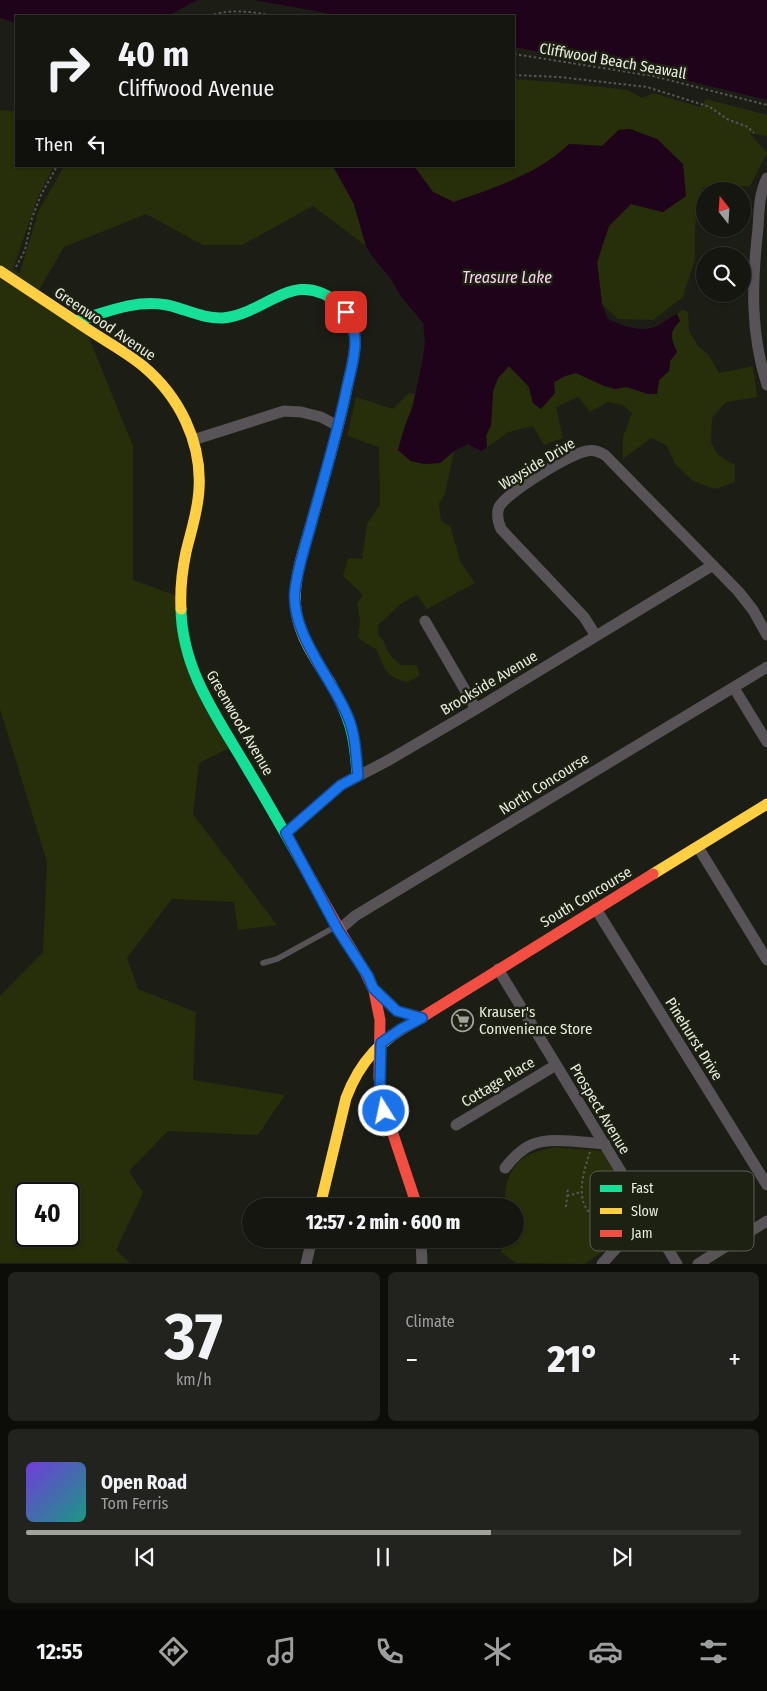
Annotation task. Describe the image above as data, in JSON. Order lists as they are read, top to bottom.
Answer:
{
  "streets": {
    "street": [
      "Greenwood Avenue",
      "Wayside Drive",
      "Brookside Avenue",
      "North Concourse",
      "South Concourse",
      "Pinehurst Drive",
      "Cottage Place",
      "Prospect Avenue"
    ],
    "path": ["Cliffwood Beach Seawall"]
  },
  "crossings": [
    ["Greenwood Avenue", "Brookside Avenue"],
    ["Greenwood Avenue", "North Concourse"],
    ["Greenwood Avenue", "South Concourse"],
    ["Wayside Drive", "Brookside Avenue"],
    ["South Concourse", "Pinehurst Drive"],
    ["South Concourse", "Prospect Avenue"],
    ["Cottage Place", "Prospect Avenue"]
  ],
  "water": ["Treasure Lake"],
  "places": {
    "supermarket": ["Krauser's Convenience Store"]
  },
  "legend": ["Fast", "Slow", "Jam"],
  "north": "top",
  "page": {
    "turn": ["40 m", "Cliffwood Avenue"],
    "then": "Then",
    "limit": "40",
    "trip": "12:57 · 2 min · 600 m",
    "tile": [
      ["37", "km/h"],
      "Climate"
    ],
    "heat": ["−", "21°", "+"],
    "song": ["Open Road", "Tom Ferris"],
    "tabs": "12:55"
  }
}
